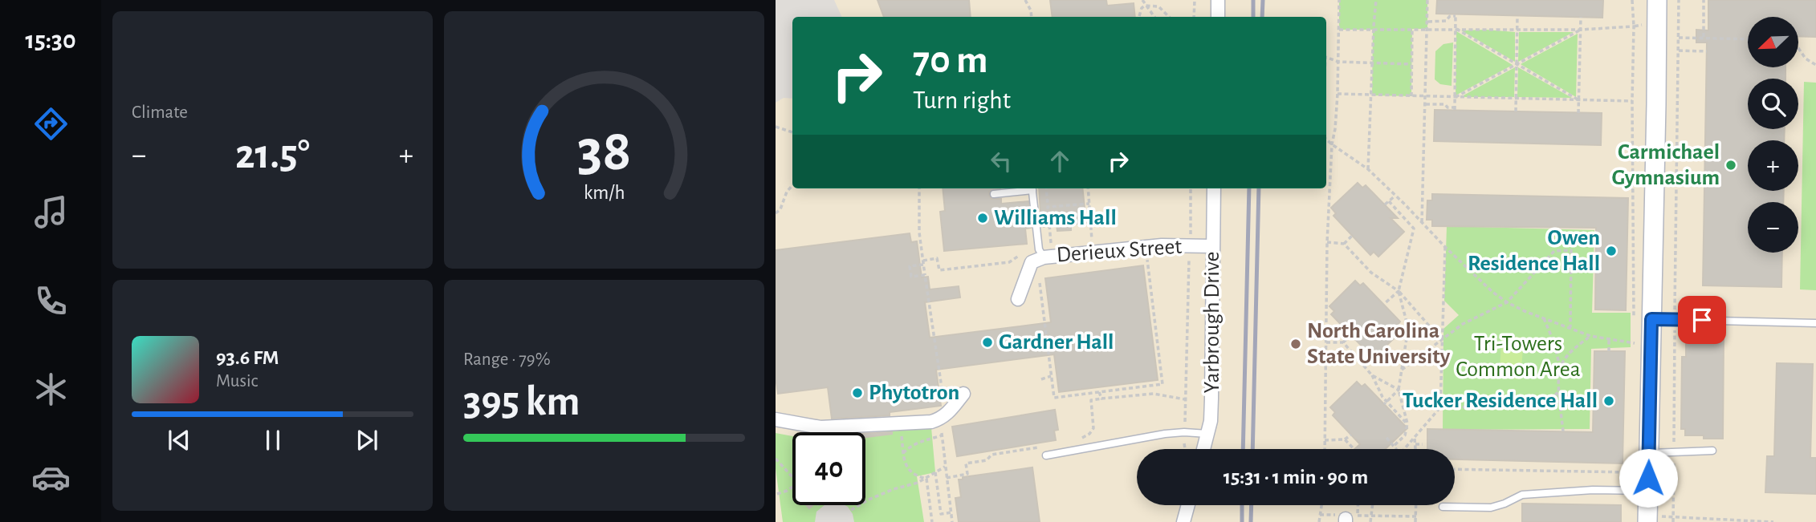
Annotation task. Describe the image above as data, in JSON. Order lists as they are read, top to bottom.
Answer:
{
  "streets": {
    "street": ["Derieux Street", "Yarbrough Drive"]
  },
  "crossings": [
    ["Derieux Street", "Yarbrough Drive"]
  ],
  "parks": ["Tri-Towers Common Area"],
  "places": [
    "Carmichael Gymnasium",
    "Williams Hall",
    "Owen Residence Hall",
    "Gardner Hall",
    "North Carolina State University",
    "Phytotron",
    "Tucker Residence Hall"
  ],
  "north": "bottom left",
  "page": {
    "tabs": "15:30",
    "tile": [
      "Climate",
      ["Range · 79%", "395 km"]
    ],
    "map_buttons": ["+", "−"],
    "turn": ["70 m", "Turn right"],
    "heat": ["−", "21.5°", "+"],
    "song": ["93.6 FM", "Music"],
    "limit": "40",
    "trip": "15:31 · 1 min · 90 m",
    "gauge": ["38", "km/h"]
  }
}
